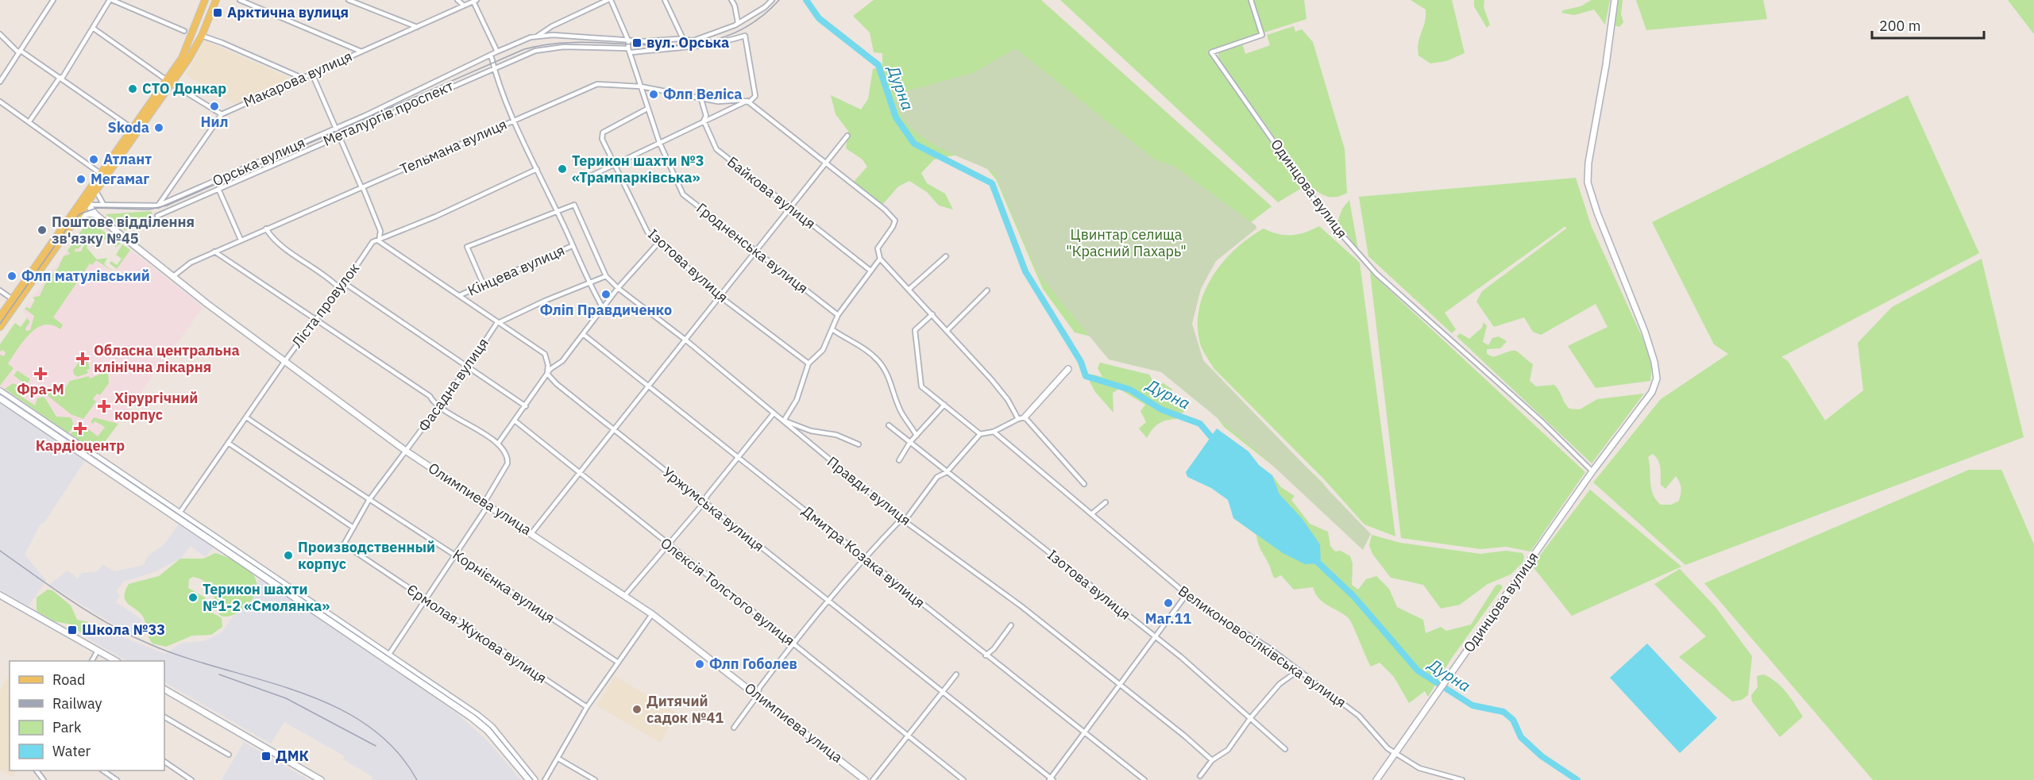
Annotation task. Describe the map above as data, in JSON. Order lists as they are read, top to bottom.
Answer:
{
  "streets": {
    "main road": ["Одинцова вулиця", "Олимпиева улица"],
    "street": [
      "Макарова вулиця",
      "Металургів проспект",
      "Тельмана вулиця",
      "Орська вулиця",
      "Байкова вулиця",
      "Гродненська вулиця",
      "Ізотова вулиця",
      "Кінцева вулиця",
      "Ліста провулок",
      "Фасадна вулиця",
      "Правди вулиця",
      "Уржумська вулиця",
      "Дмитра Козака вулиця",
      "Корнієнка вулиця",
      "Олексія Толстого вулиця",
      "Єрмолая Жукова вулиця",
      "Великоновосілківська вулиця"
    ]
  },
  "crossings": [
    ["Металургів проспект", "Тельмана вулиця"],
    ["Металургів проспект", "Гродненська вулиця"],
    ["Тельмана вулиця", "Байкова вулиця"],
    ["Тельмана вулиця", "Гродненська вулиця"],
    ["Тельмана вулиця", "Олимпиева улица"],
    ["Орська вулиця", "Гродненська вулиця"],
    ["Одинцова вулиця", "Великоновосілківська вулиця"],
    ["Гродненська вулиця", "Ізотова вулиця"],
    ["Ліста провулок", "Олимпиева улица"],
    ["Ліста провулок", "Корнієнка вулиця"],
    ["Фасадна вулиця", "Олимпиева улица"],
    ["Фасадна вулиця", "Корнієнка вулиця"],
    ["Фасадна вулиця", "Єрмолая Жукова вулиця"]
  ],
  "water": ["Дурна"],
  "parks": ["Цвинтар селища \"Красний Пахарь\""],
  "places": {
    "transit": [
      "Арктична вулиця",
      "вул. Орська",
      "Школа №33",
      "ДМК"
    ],
    "other": [
      "СТО Донкар",
      "Флп Веліса",
      "Нил",
      "Skoda",
      "Атлант",
      "Терикон шахти №3 «Трампарківська»",
      "Мегамаг",
      "Поштове відділення зв'язку №45",
      "Флп матулівський",
      "Фліп Правдиченко",
      "Производственный корпус",
      "Терикон шахти №1-2 «Смолянка»",
      "Маг.11",
      "Флп Гоболев",
      "Дитячий садок №41"
    ],
    "health": [
      "Обласна центральна клінічна лікарня",
      "Фра-М",
      "Хірургічний корпус",
      "Кардіоцентр"
    ]
  },
  "legend": [
    "Road",
    "Railway",
    "Park",
    "Water"
  ],
  "scale_bar": "200 m"
}
